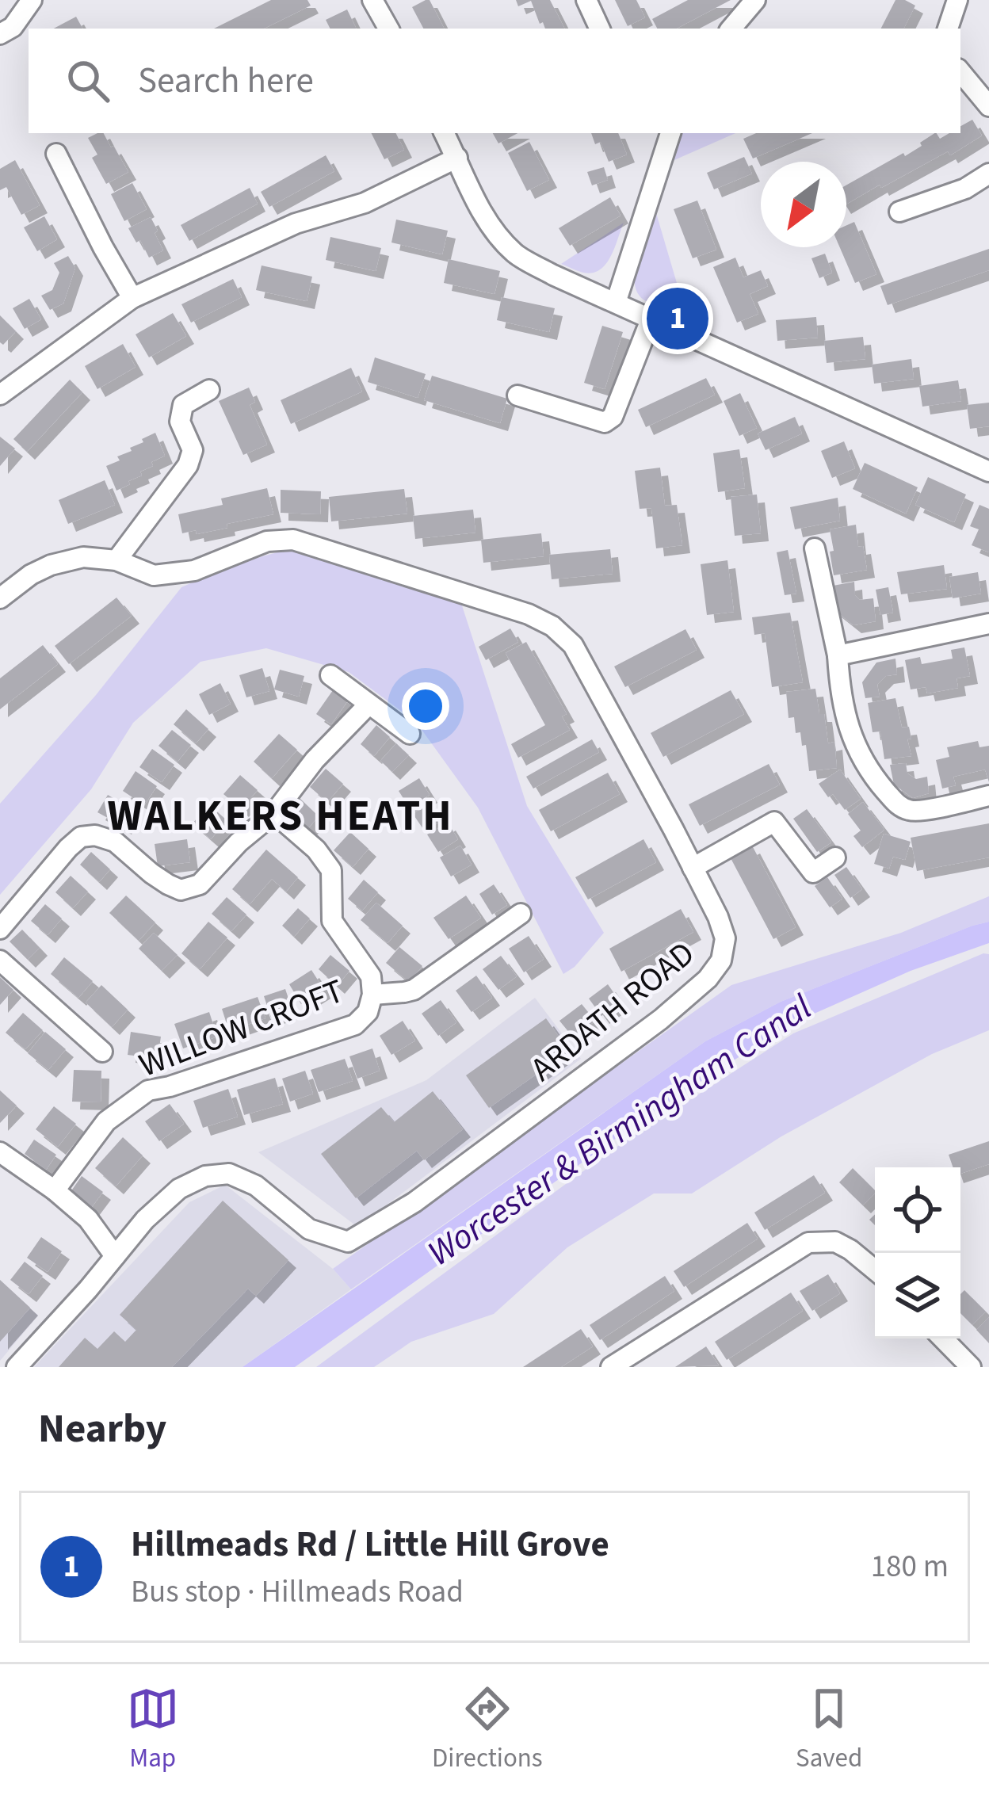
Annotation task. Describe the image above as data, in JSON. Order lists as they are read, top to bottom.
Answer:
{
  "streets": {
    "street": ["ARDATH ROAD", "WILLOW CROFT"]
  },
  "districts": ["WALKERS HEATH"],
  "water": ["Worcester & Birmingham Canal"],
  "north": "bottom left",
  "page": {
    "search": "Search here",
    "pins": "1",
    "heading": "Nearby",
    "list": [
      {
        "mark": "1",
        "name": "Hillmeads Rd / Little Hill Grove",
        "note": "Bus stop · Hillmeads Road",
        "value": "180 m"
      }
    ],
    "nav": ["Map", "Directions", "Saved"]
  }
}
